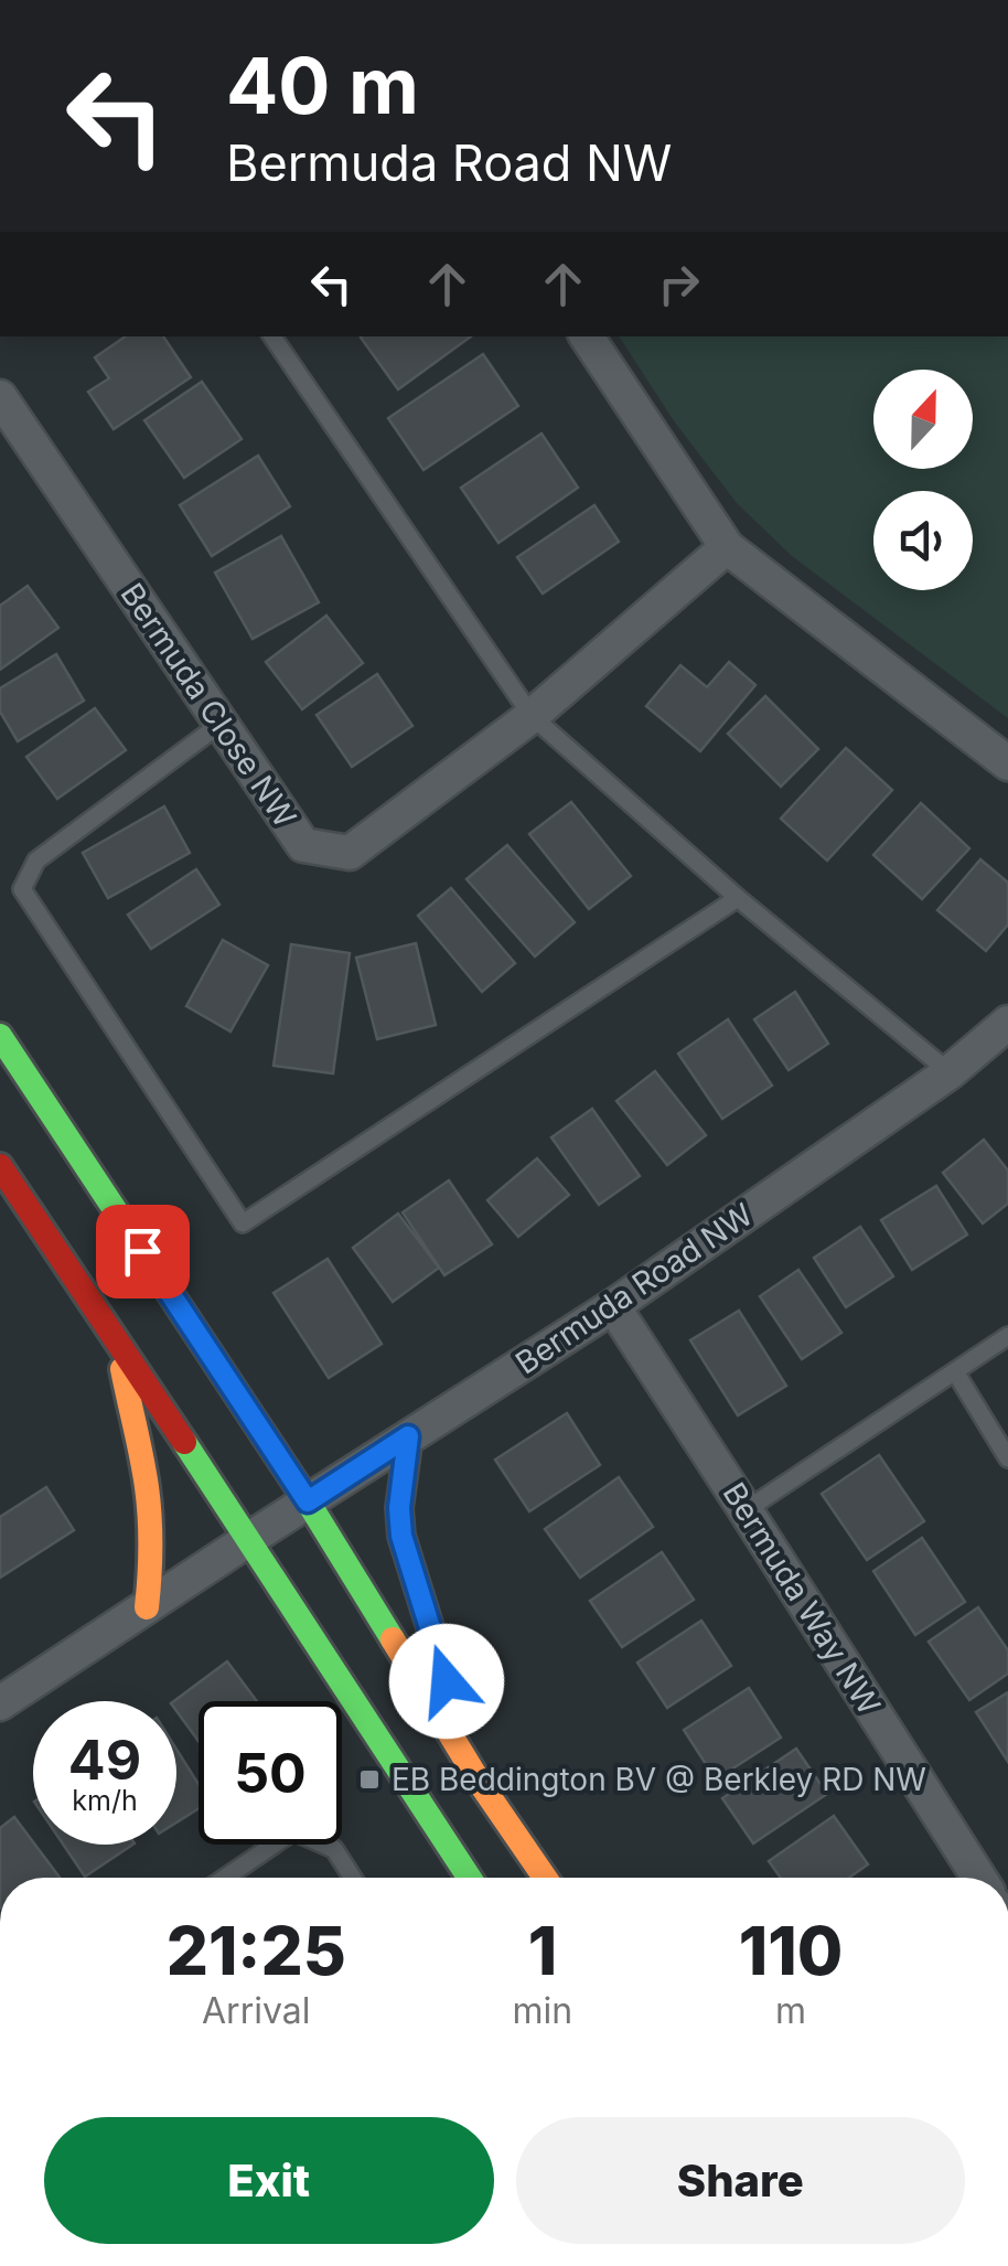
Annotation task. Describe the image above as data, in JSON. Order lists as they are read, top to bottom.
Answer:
{
  "streets": {
    "street": ["Bermuda Close NW", "Bermuda Road NW", "Bermuda Way NW"]
  },
  "crossings": [
    ["Bermuda Road NW", "Bermuda Way NW"]
  ],
  "places": {
    "transit": ["EB Beddington BV @ Berkley RD NW"]
  },
  "north": "top",
  "page": {
    "turn": ["40 m", "Bermuda Road NW"],
    "speed": "49 km/h",
    "limit": "50",
    "eta": [
      "21:25",
      "Arrival",
      "1",
      "min",
      "110",
      "m"
    ],
    "buttons": ["Exit", "Share"]
  }
}
